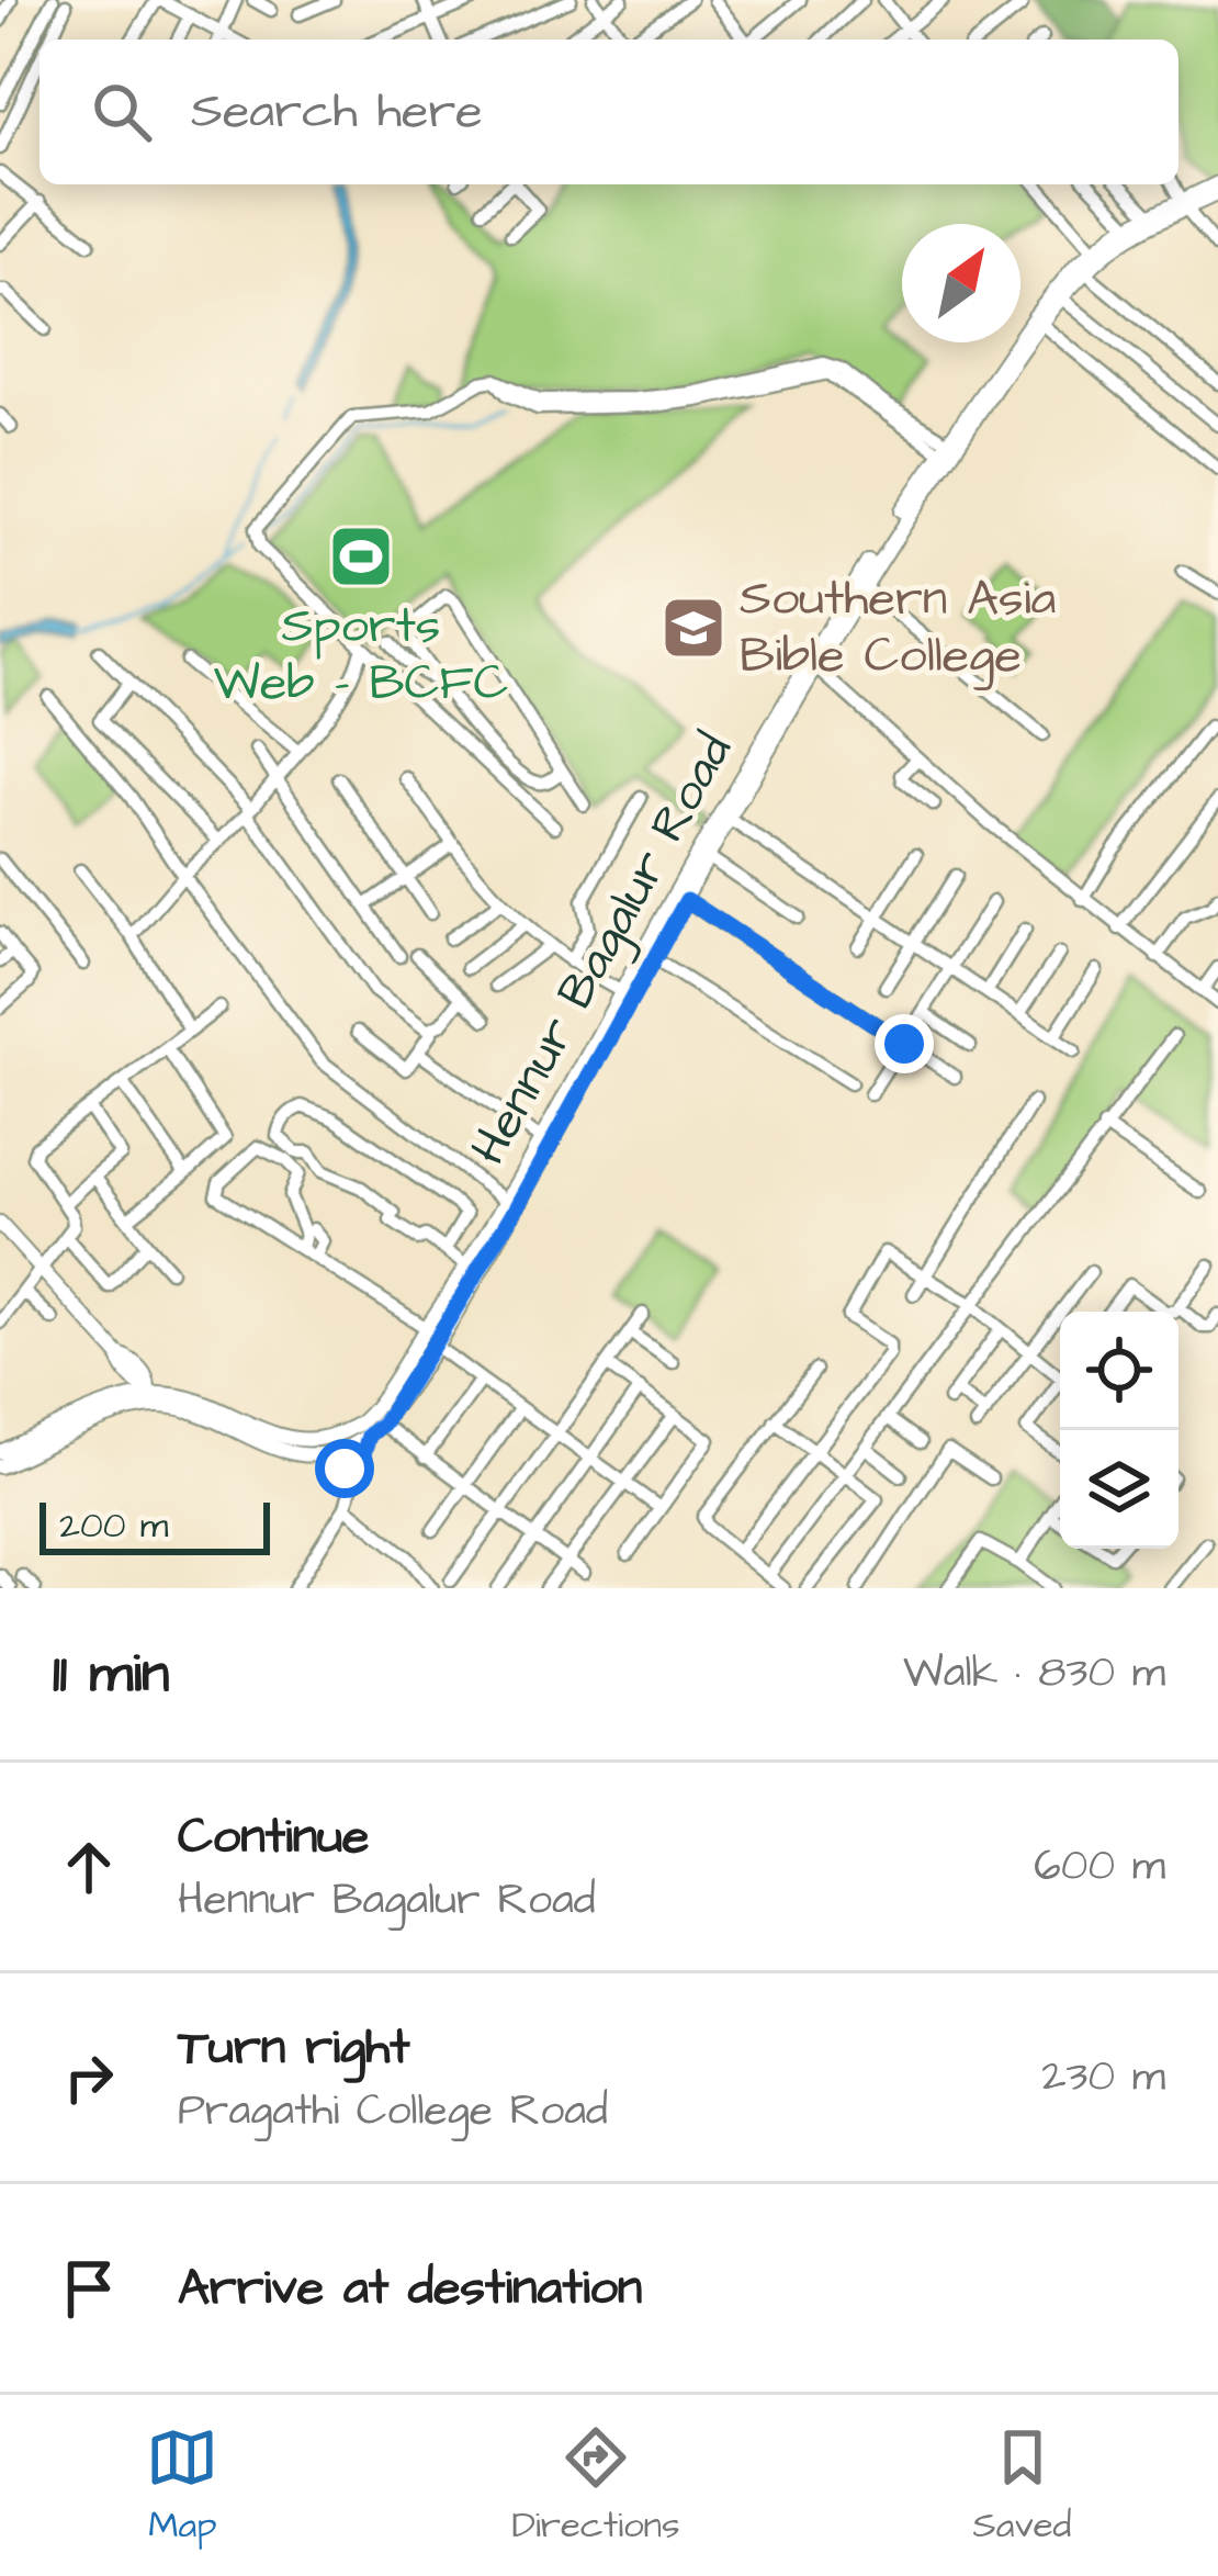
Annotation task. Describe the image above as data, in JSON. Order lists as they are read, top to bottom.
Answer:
{
  "streets": {
    "main road": ["Hennur Bagalur Road"]
  },
  "places": {
    "sports": ["Sports Web - BCFC"],
    "school or university": ["Southern Asia Bible College"]
  },
  "scale_bar": "200 m",
  "north": "top right",
  "page": {
    "search": "Search here",
    "scale": "200 m",
    "heading": ["11 min", "Walk · 830 m"],
    "list": [
      ["Continue", "Hennur Bagalur Road", "600 m"],
      ["Turn right", "Pragathi College Road", "230 m"],
      "Arrive at destination"
    ],
    "nav": ["Map", "Directions", "Saved"]
  }
}
